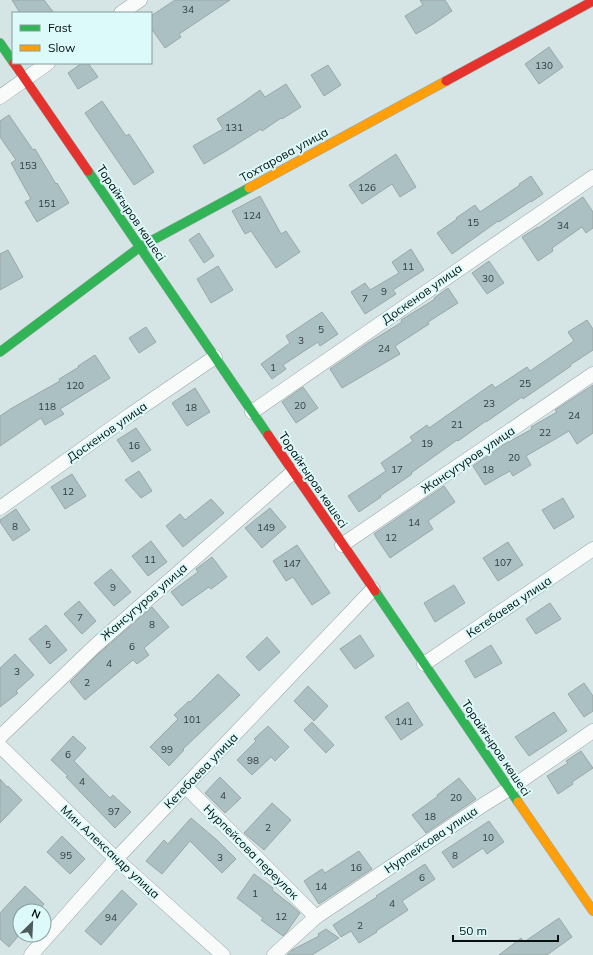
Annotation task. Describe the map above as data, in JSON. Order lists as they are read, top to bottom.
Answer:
{
  "streets": {
    "street": [
      "Тохтарова улица",
      "Торайғыров көшесі",
      "Доскенов улица",
      "Жансугуров улица",
      "Кетебаева улица",
      "Нурпейсова улица",
      "Мин Александр улица",
      "Нурпейсова переулок"
    ]
  },
  "crossings": [
    ["Тохтарова улица", "Торайғыров көшесі"],
    ["Торайғыров көшесі", "Доскенов улица"],
    ["Торайғыров көшесі", "Жансугуров улица"],
    ["Торайғыров көшесі", "Кетебаева улица"],
    ["Торайғыров көшесі", "Нурпейсова улица"],
    ["Кетебаева улица", "Мин Александр улица"],
    ["Кетебаева улица", "Нурпейсова переулок"],
    ["Нурпейсова улица", "Нурпейсова переулок"]
  ],
  "house_numbers": [
    "34",
    "130",
    "131",
    "153",
    "126",
    "151",
    "124",
    "15",
    "34",
    "11",
    "30",
    "9",
    "7",
    "5",
    "3",
    "24",
    "1",
    "25",
    "120",
    "23",
    "20",
    "118",
    "18",
    "24",
    "21",
    "22",
    "19",
    "16",
    "20",
    "17",
    "18",
    "12",
    "14",
    "8",
    "149",
    "12",
    "11",
    "107",
    "147",
    "9",
    "7",
    "8",
    "5",
    "6",
    "4",
    "3",
    "2",
    "101",
    "141",
    "99",
    "6",
    "98",
    "4",
    "4",
    "20",
    "97",
    "18",
    "2",
    "10",
    "95",
    "8",
    "3",
    "16",
    "6",
    "14",
    "1",
    "4",
    "12",
    "94",
    "2"
  ],
  "legend": ["Fast", "Slow"],
  "scale_bar": "50 m",
  "north": "top right"
}
